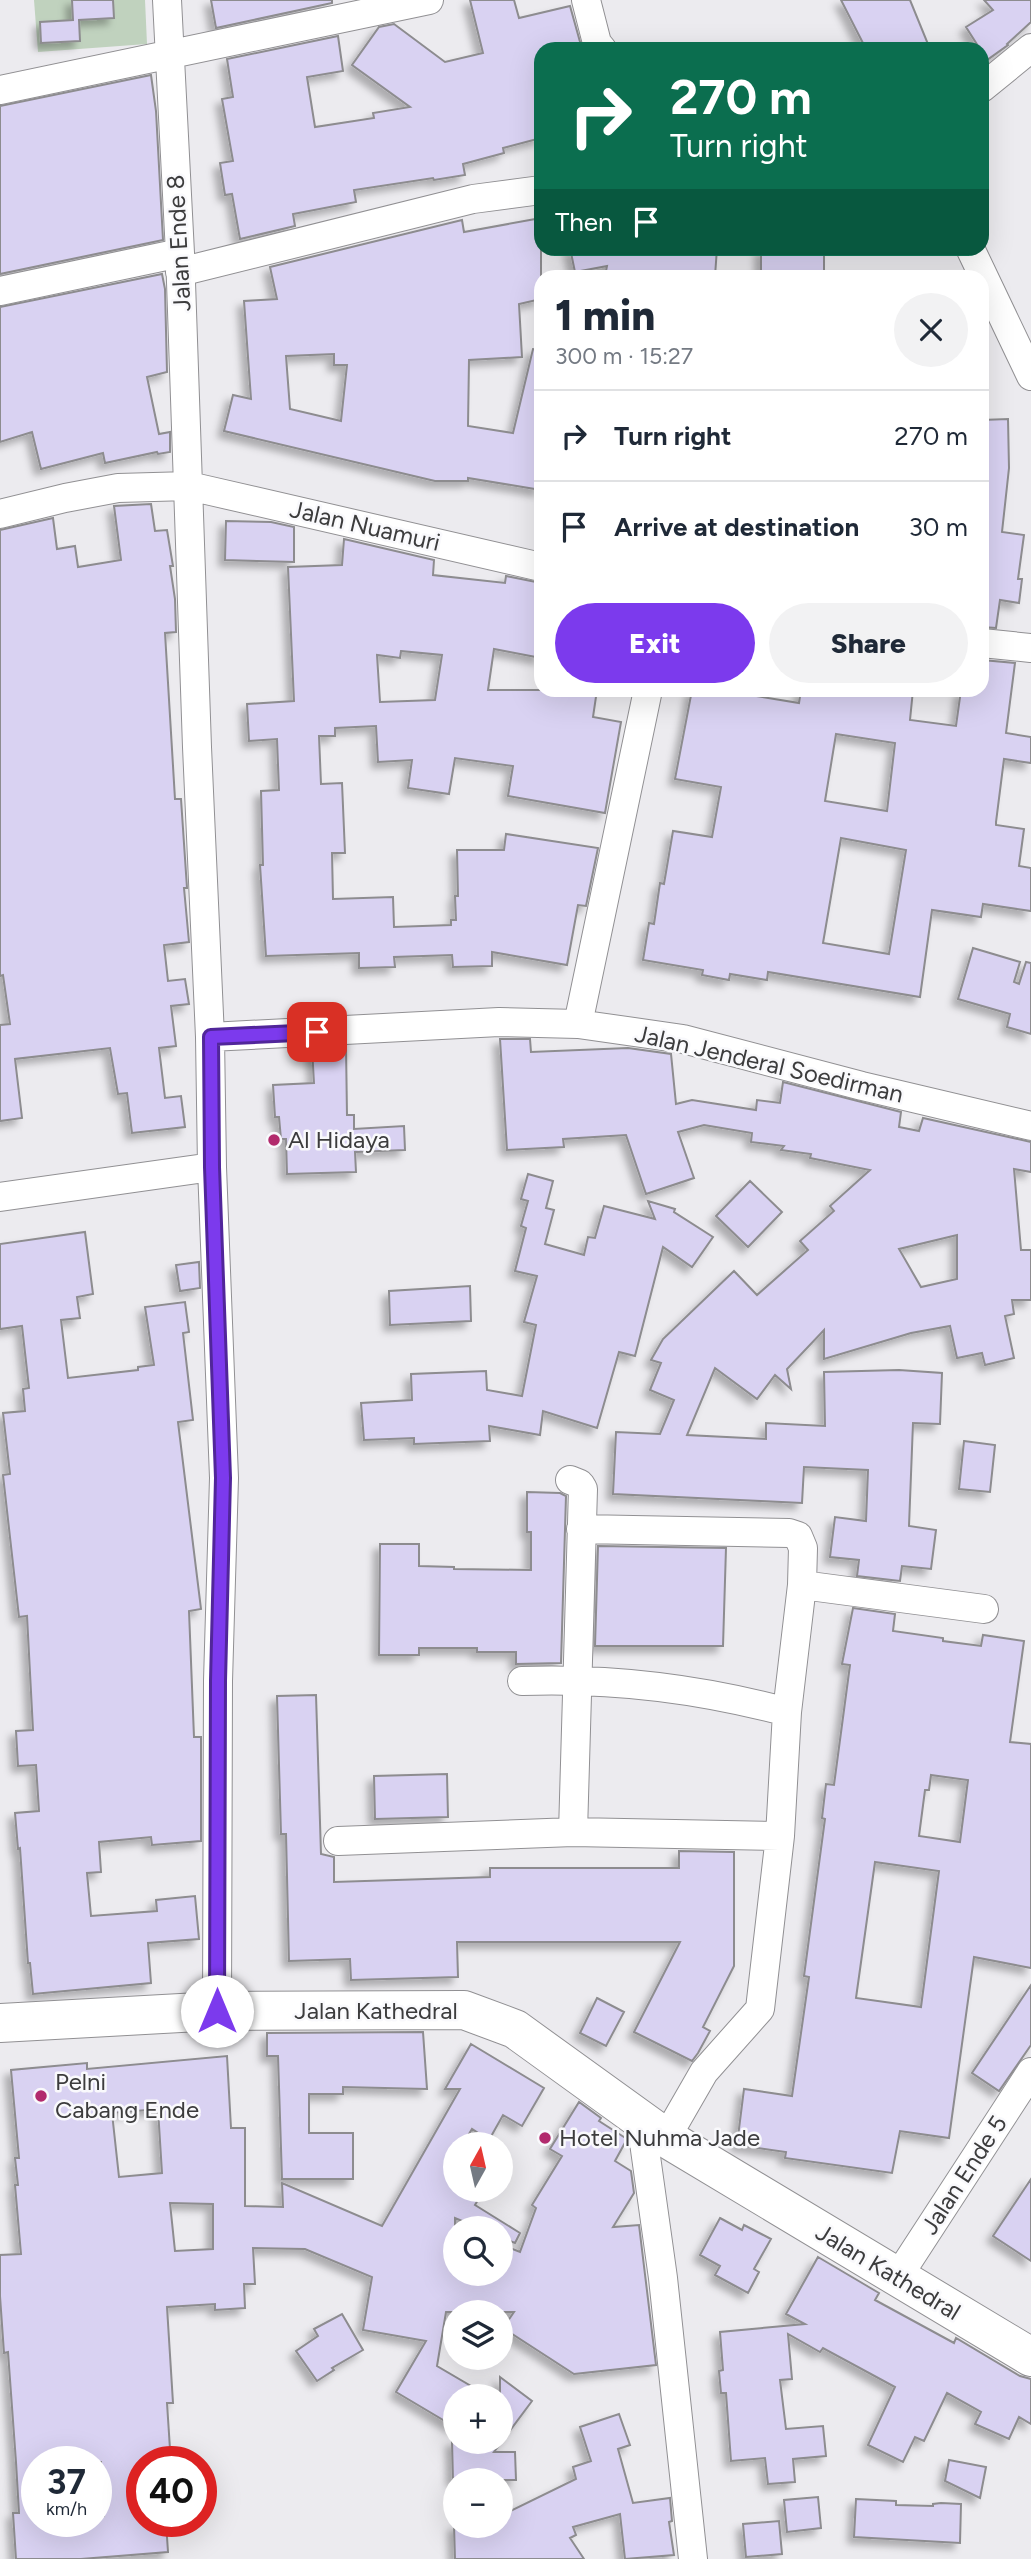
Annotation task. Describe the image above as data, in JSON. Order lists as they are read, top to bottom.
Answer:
{
  "streets": {
    "highway": ["Jalan Kathedral"],
    "street": [
      "Jalan Ende 8",
      "Jalan Nuamuri",
      "Jalan Jenderal Soedirman",
      "Jalan Ende 5"
    ]
  },
  "crossings": [
    ["Jalan Ende 8", "Jalan Nuamuri"],
    ["Jalan Ende 8", "Jalan Jenderal Soedirman"],
    ["Jalan Ende 8", "Jalan Kathedral"],
    ["Jalan Kathedral", "Jalan Ende 5"]
  ],
  "places": ["Al Hidaya", "Pelni Cabang Ende", "Hotel Nuhma Jade"],
  "north": "top",
  "page": {
    "turn": ["270 m", "Turn right"],
    "then": "Then",
    "heading": ["1 min", "300 m · 15:27"],
    "list": [
      {
        "name": "Turn right",
        "value": "270 m"
      },
      {
        "name": "Arrive at destination",
        "value": "30 m"
      }
    ],
    "buttons": ["Exit", "Share"],
    "map_buttons": ["+", "−"],
    "speed": "37 km/h",
    "limit": "40"
  }
}
